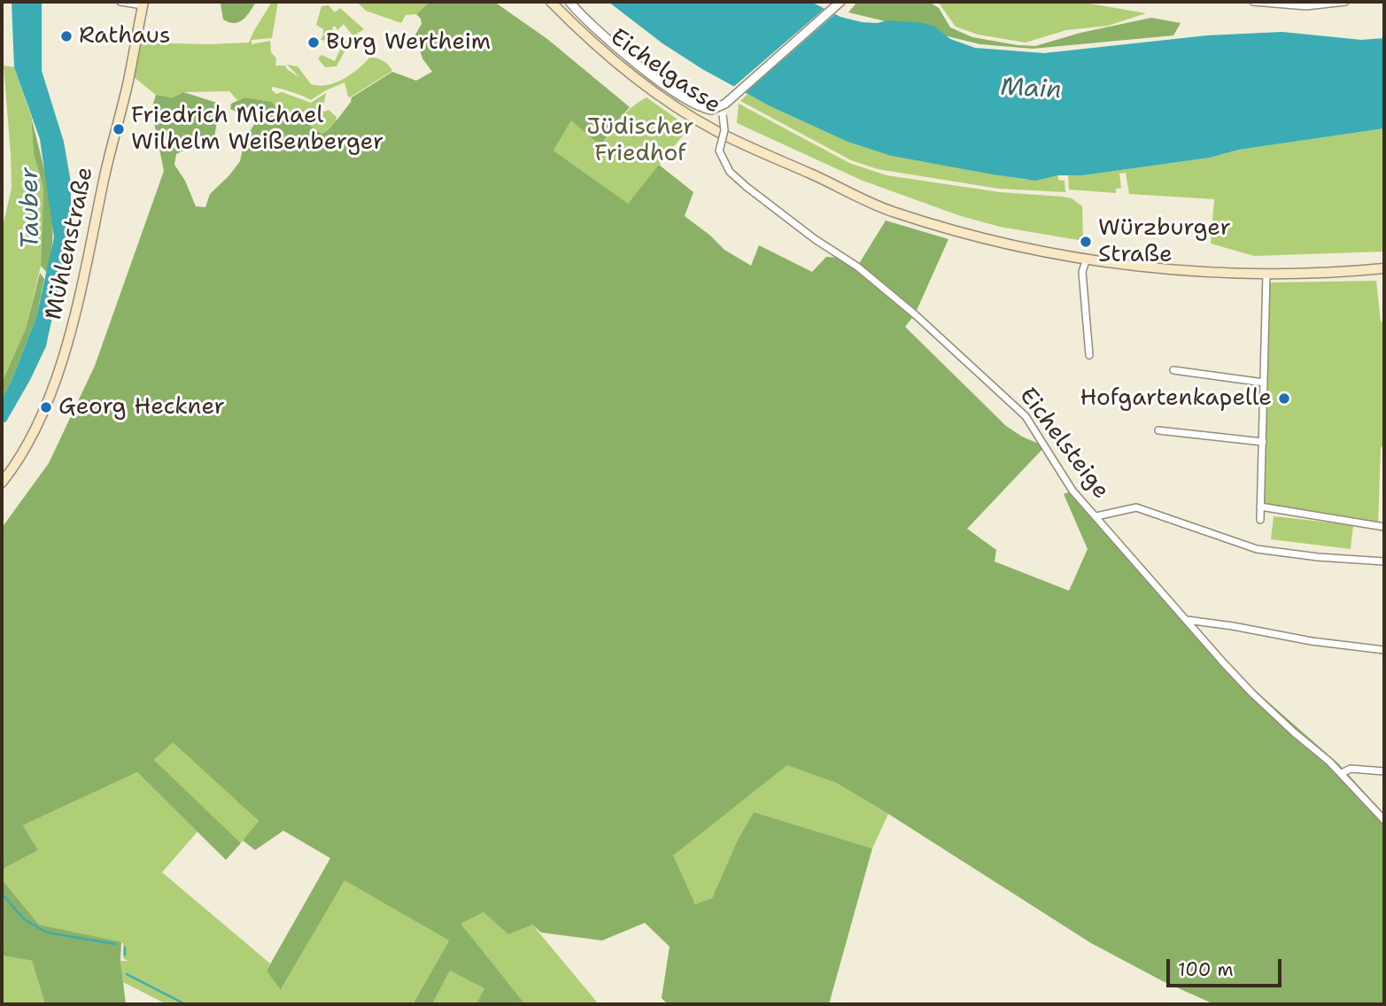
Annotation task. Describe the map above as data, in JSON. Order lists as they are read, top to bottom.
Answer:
{
  "streets": {
    "main road": ["Eichelgasse", "Mühlenstraße"],
    "street": ["Eichelsteige"]
  },
  "water": ["Main", "Tauber"],
  "parks": ["Jüdischer Friedhof"],
  "places": [
    "Rathaus",
    "Burg Wertheim",
    "Friedrich Michael Wilhelm Weißenberger",
    "Würzburger Straße",
    "Hofgartenkapelle",
    "Georg Heckner"
  ],
  "scale_bar": "100 m"
}
